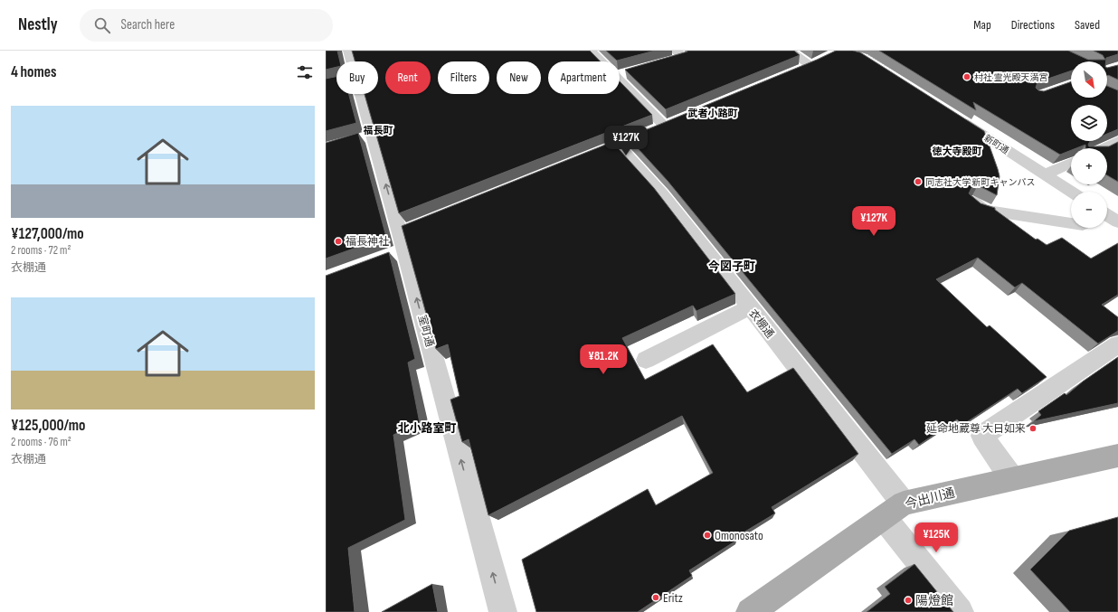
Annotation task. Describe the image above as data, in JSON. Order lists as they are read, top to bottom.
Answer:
{
  "streets": {
    "main road": ["今出川通"],
    "street": ["新町通", "衣棚通", "室町通"]
  },
  "crossings": [
    ["衣棚通", "今出川通"]
  ],
  "one_way": ["室町通"],
  "districts": [
    "武者小路町",
    "福長町",
    "徳大寺殿町",
    "今図子町",
    "北小路室町"
  ],
  "places": [
    "村社 霊光殿天満宮",
    "同志社大学 新町キャンパス",
    "福長神社",
    "延命地蔵尊 大日如来",
    "Omonosato",
    "Eritz",
    "陽燈館"
  ],
  "north": "bottom right",
  "page": {
    "header": "Nestly",
    "search": "Search here",
    "nav": ["Map", "Directions", "Saved"],
    "heading": "4 homes",
    "map_buttons": ["+", "−"],
    "chip": [
      "Buy",
      "Rent",
      "Filters",
      "New",
      "Apartment"
    ],
    "list": [
      {
        "name": "¥127,000/mo",
        "note": "2 rooms · 72 m² · 衣棚通"
      },
      {
        "name": "¥125,000/mo",
        "note": "2 rooms · 76 m² · 衣棚通"
      }
    ],
    "price": [
      "¥127K",
      "¥127K",
      "¥81.2K",
      "¥125K"
    ]
  }
}
